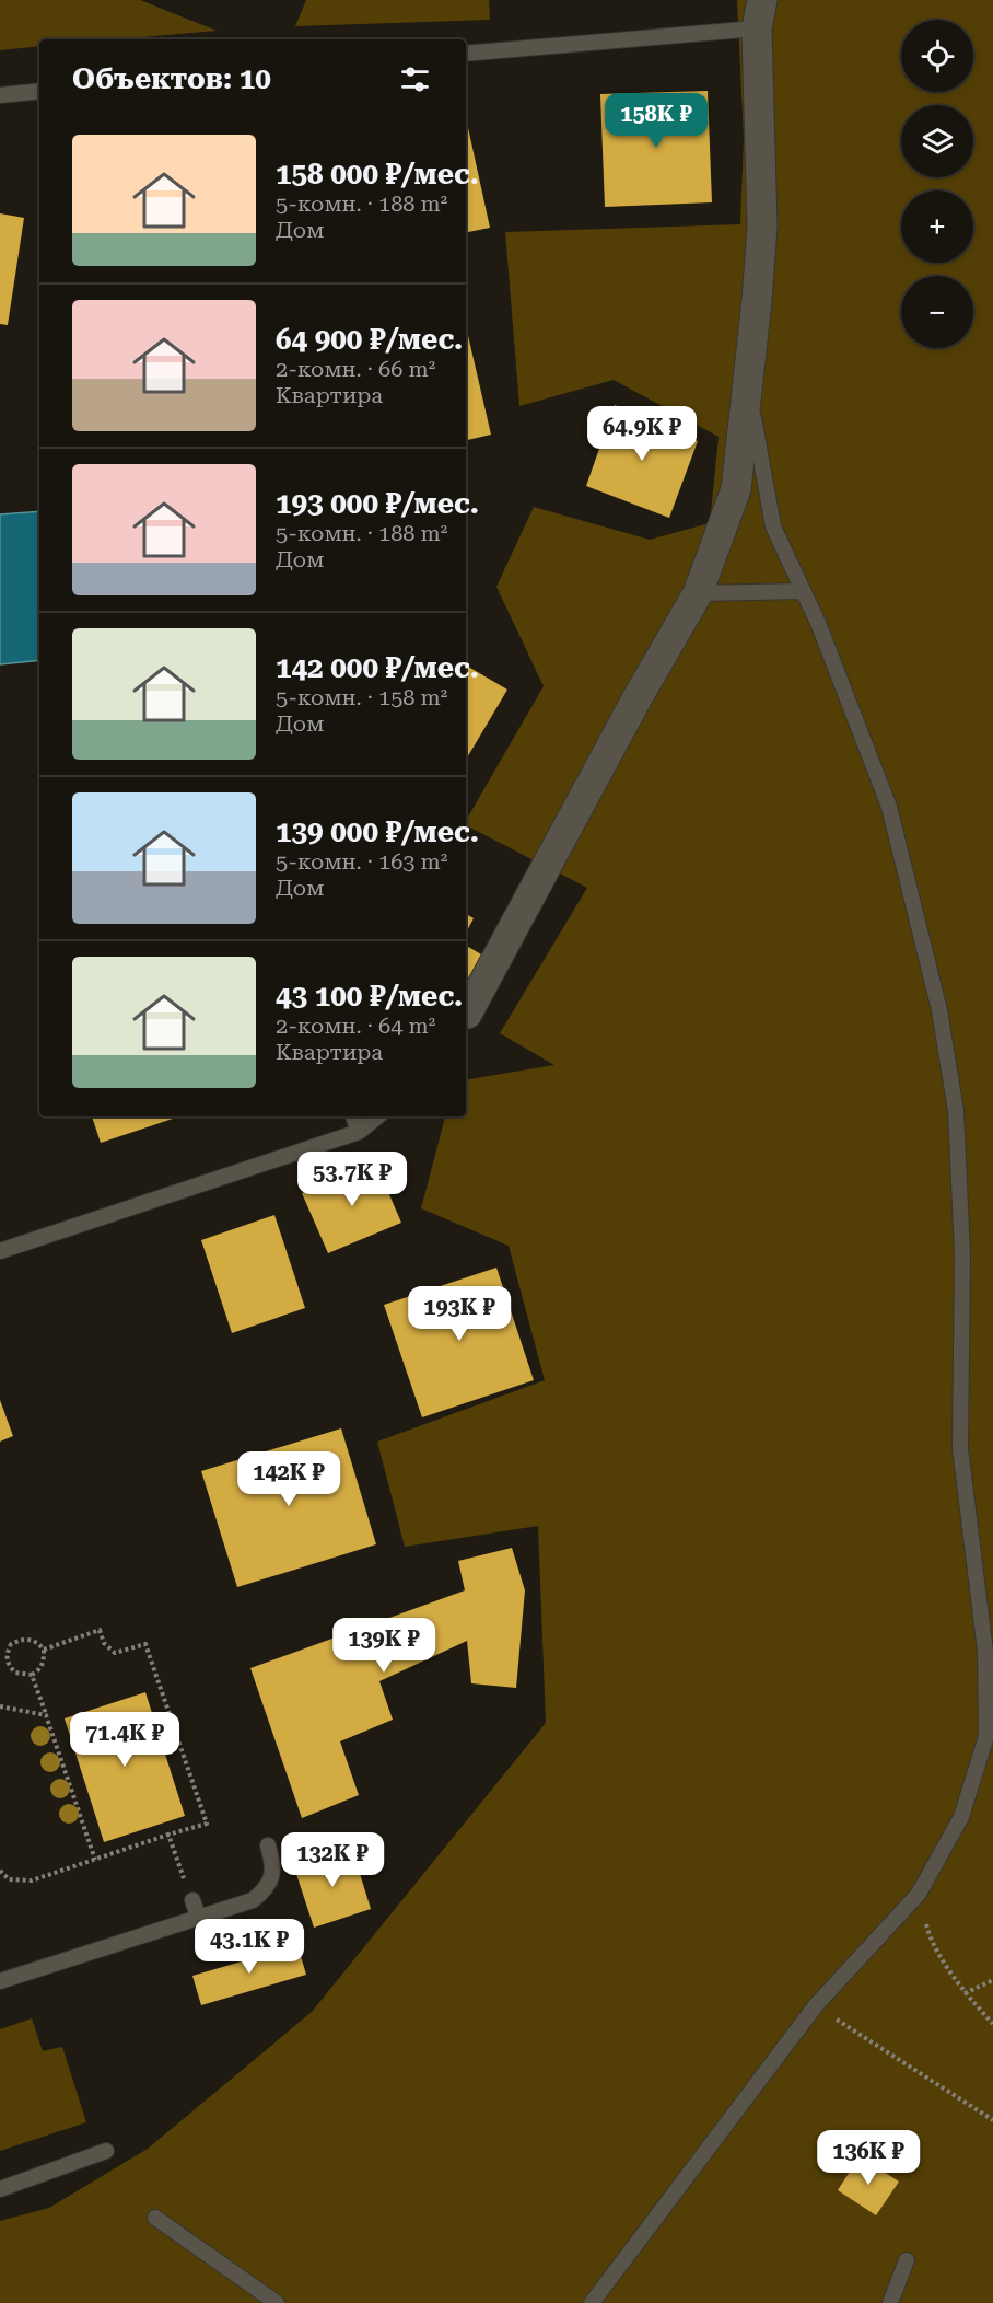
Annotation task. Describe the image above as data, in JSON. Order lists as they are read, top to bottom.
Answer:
{
  "page": {
    "map_buttons": ["+", "−"],
    "heading": "Объектов: 10",
    "price": [
      "158K ₽",
      "64.9K ₽",
      "53.7K ₽",
      "193K ₽",
      "142K ₽",
      "139K ₽",
      "71.4K ₽",
      "132K ₽",
      "43.1K ₽",
      "136K ₽"
    ],
    "list": [
      {
        "name": "158 000 ₽/мес.",
        "note": "5-комн. · 188 m² · Дом"
      },
      {
        "name": "64 900 ₽/мес.",
        "note": "2-комн. · 66 m² · Квартира"
      },
      {
        "name": "193 000 ₽/мес.",
        "note": "5-комн. · 188 m² · Дом"
      },
      {
        "name": "142 000 ₽/мес.",
        "note": "5-комн. · 158 m² · Дом"
      },
      {
        "name": "139 000 ₽/мес.",
        "note": "5-комн. · 163 m² · Дом"
      },
      {
        "name": "43 100 ₽/мес.",
        "note": "2-комн. · 64 m² · Квартира"
      }
    ]
  }
}
